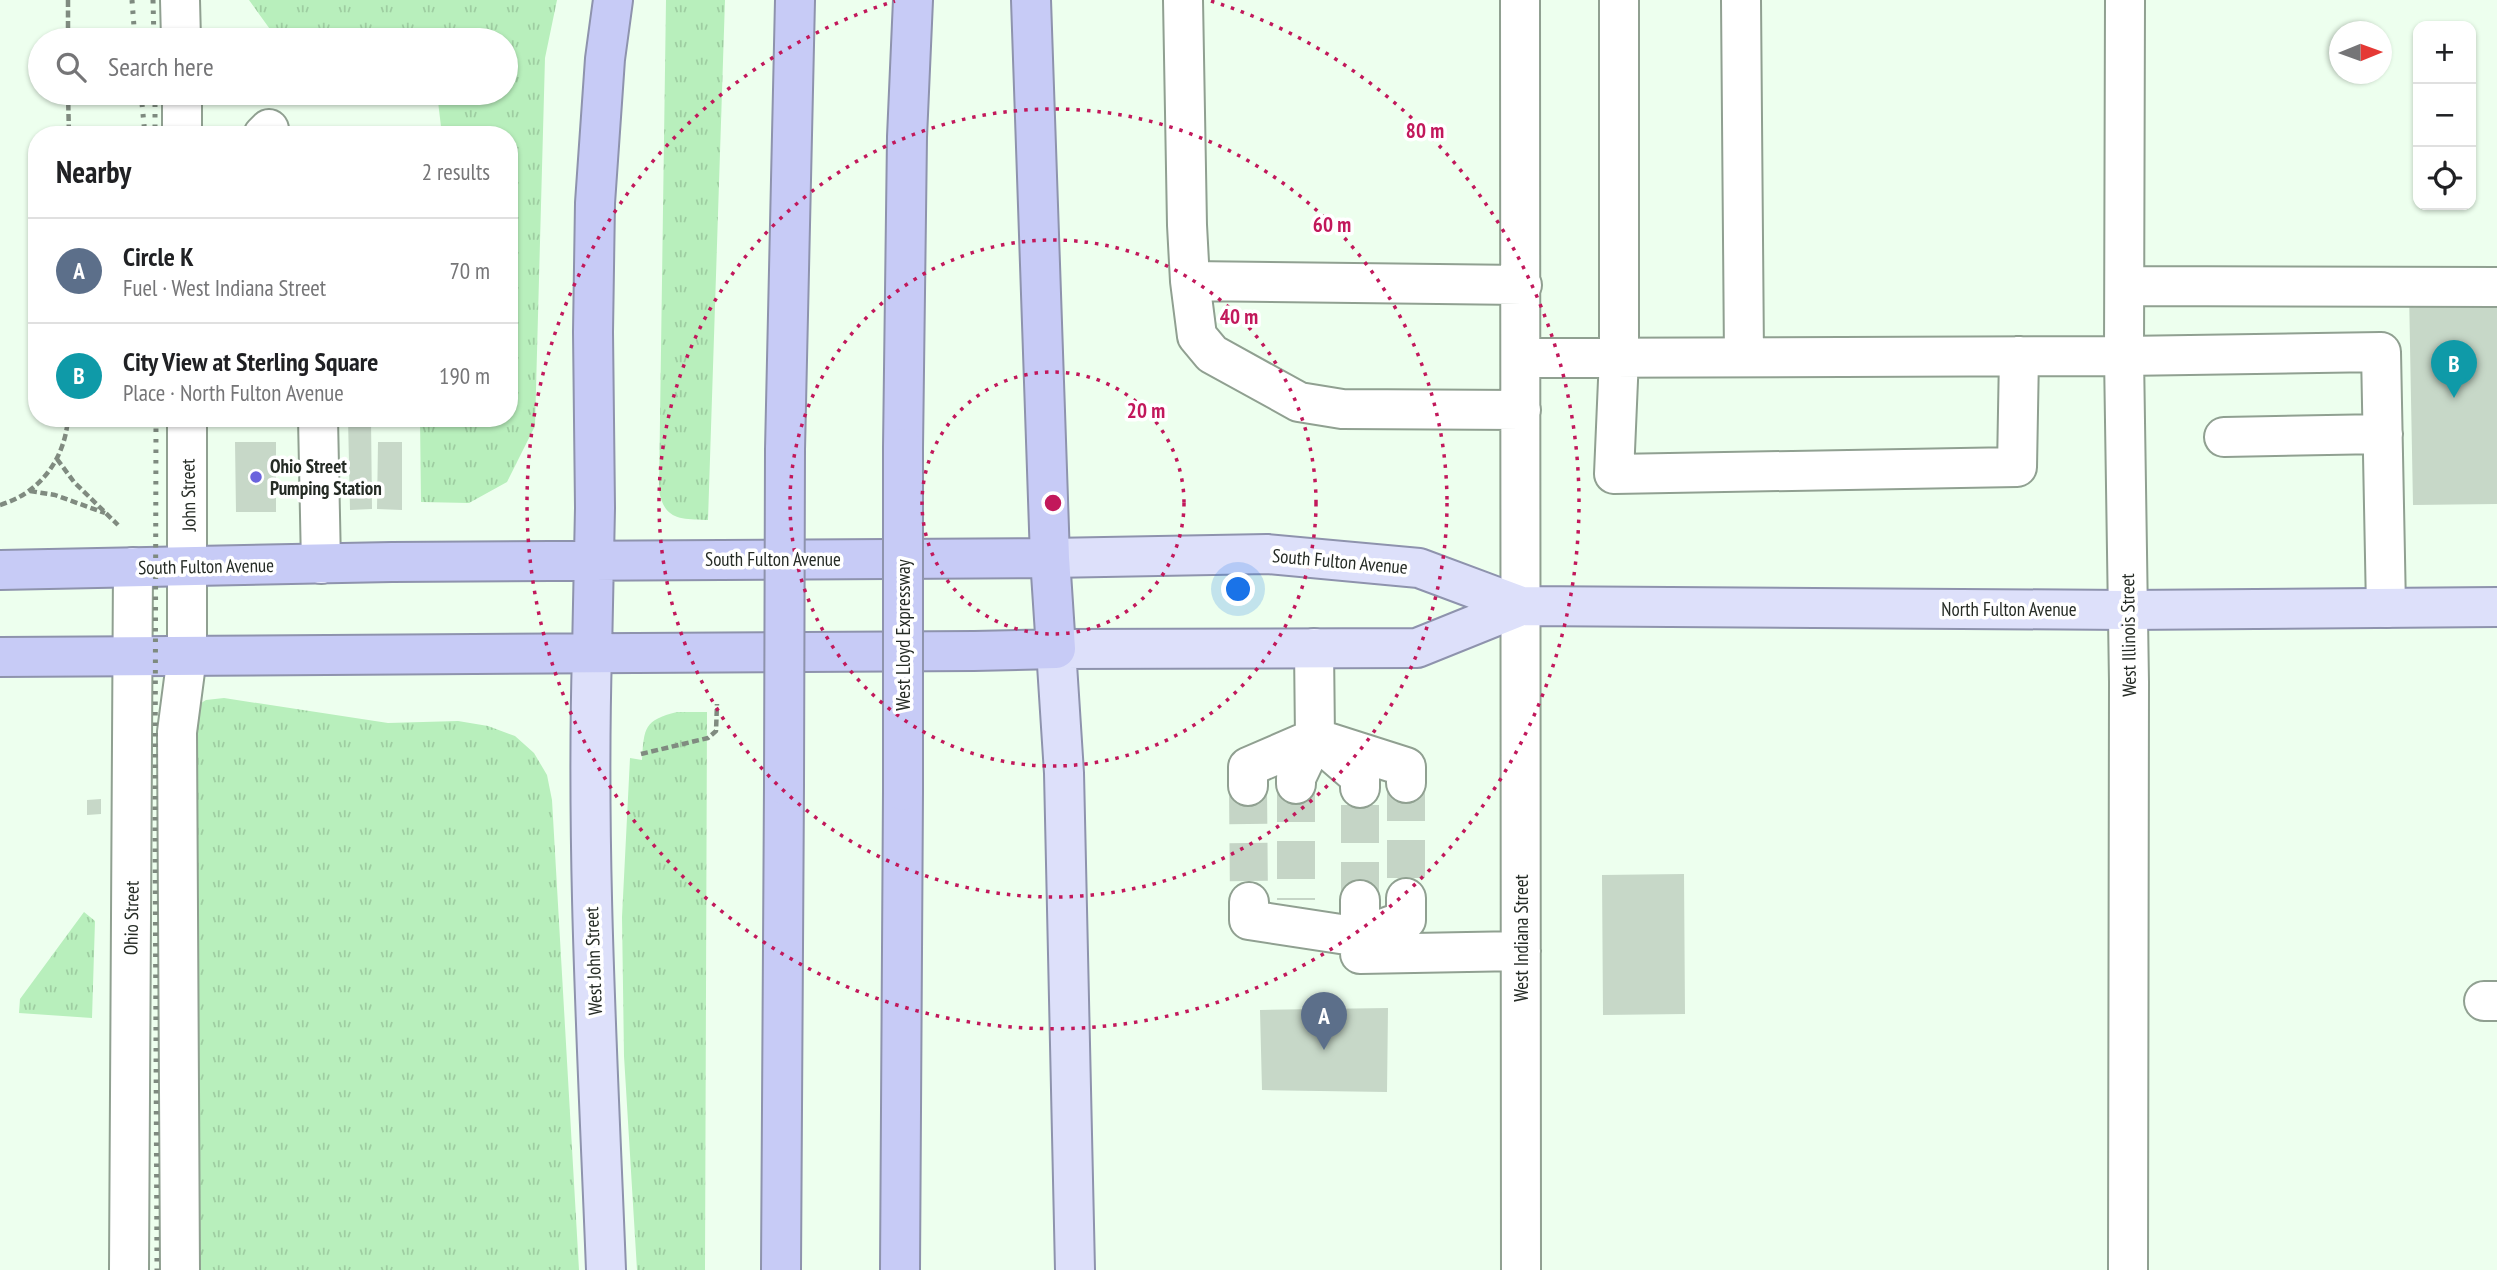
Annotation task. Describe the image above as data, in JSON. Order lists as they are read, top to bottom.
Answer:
{
  "streets": {
    "highway": ["South Fulton Avenue", "West Lloyd Expressway"],
    "main road": ["North Fulton Avenue", "West John Street"],
    "street": [
      "John Street",
      "West Illinois Street",
      "Ohio Street",
      "West Indiana Street"
    ]
  },
  "crossings": [
    ["John Street", "South Fulton Avenue"],
    ["South Fulton Avenue", "North Fulton Avenue"],
    ["South Fulton Avenue", "Ohio Street"],
    ["South Fulton Avenue", "West Indiana Street"],
    ["North Fulton Avenue", "West Illinois Street"],
    ["North Fulton Avenue", "West Indiana Street"]
  ],
  "places": ["Ohio Street Pumping Station"],
  "north": "right",
  "page": {
    "map_buttons": ["+", "−"],
    "search": "Search here",
    "heading": ["Nearby", "2 results"],
    "list": [
      {
        "mark": "A",
        "name": "Circle K",
        "note": "Fuel · West Indiana Street",
        "value": "70 m"
      },
      {
        "mark": "B",
        "name": "City View at Sterling Square",
        "note": "Place · North Fulton Avenue",
        "value": "190 m"
      }
    ],
    "pins": ["B", "A"]
  },
  "rings": [
    "80 m",
    "60 m",
    "40 m",
    "20 m"
  ]
}
